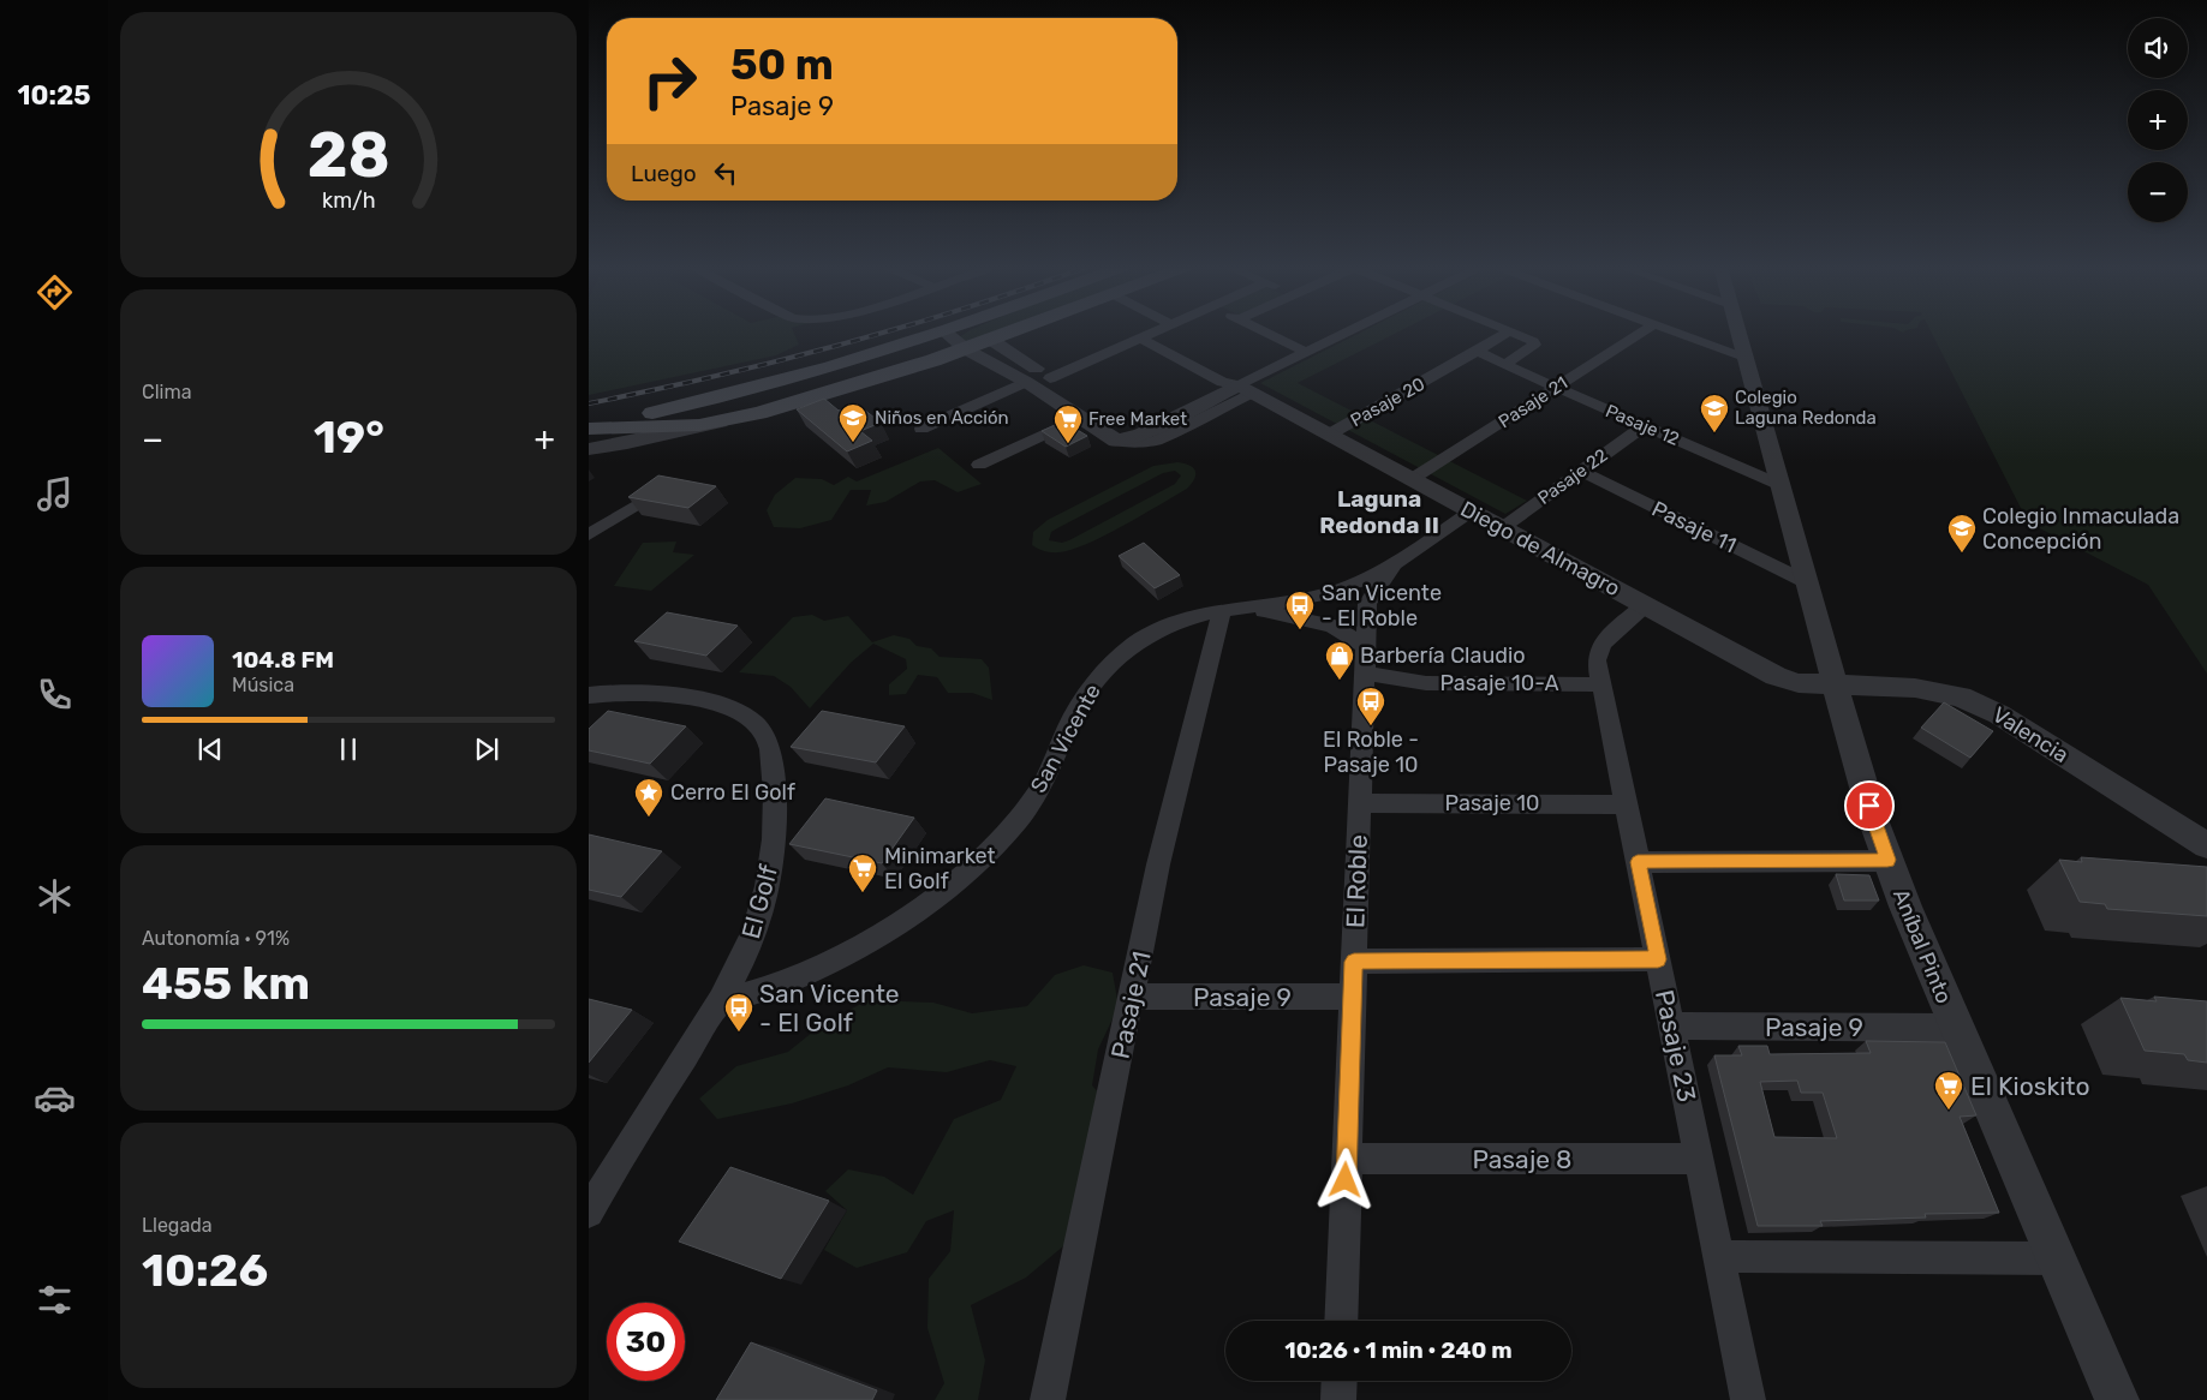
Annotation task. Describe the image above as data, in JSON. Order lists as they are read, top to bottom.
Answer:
{
  "streets": {
    "street": [
      "Pasaje 20",
      "Pasaje 21",
      "Pasaje 12",
      "Pasaje 22",
      "Pasaje 11",
      "Diego de Almagro",
      "Pasaje 10-A",
      "Valencia",
      "San Vicente",
      "Pasaje 10",
      "El Roble",
      "El Golf",
      "Aníbal Pinto",
      "Pasaje 9",
      "Pasaje 23",
      "Pasaje 8"
    ]
  },
  "crossings": [
    ["Pasaje 20", "Pasaje 12"],
    ["Pasaje 20", "Diego de Almagro"],
    ["Pasaje 21", "Pasaje 12"],
    ["Pasaje 21", "Diego de Almagro"],
    ["Pasaje 21", "San Vicente"],
    ["Pasaje 21", "Pasaje 9"],
    ["Pasaje 12", "Pasaje 22"],
    ["Pasaje 12", "Aníbal Pinto"],
    ["Pasaje 22", "Pasaje 11"],
    ["Pasaje 22", "Diego de Almagro"],
    ["Pasaje 11", "Aníbal Pinto"],
    ["Diego de Almagro", "Valencia"],
    ["Diego de Almagro", "San Vicente"],
    ["Diego de Almagro", "Aníbal Pinto"],
    ["Diego de Almagro", "Pasaje 23"],
    ["Pasaje 10-A", "El Roble"],
    ["Pasaje 10-A", "Pasaje 23"],
    ["Valencia", "Aníbal Pinto"],
    ["San Vicente", "El Roble"],
    ["San Vicente", "El Golf"],
    ["Pasaje 10", "El Roble"],
    ["Pasaje 10", "Pasaje 23"],
    ["El Roble", "Pasaje 9"],
    ["El Roble", "Pasaje 8"],
    ["Aníbal Pinto", "Pasaje 9"],
    ["Pasaje 9", "Pasaje 23"],
    ["Pasaje 23", "Pasaje 8"]
  ],
  "districts": ["Laguna Redonda II"],
  "places": {
    "school or university": ["Colegio Laguna Redonda", "Niños en Acción", "Colegio Inmaculada Concepción"],
    "supermarket": ["Free Market", "Minimarket El Golf", "El Kioskito"],
    "bus stop": ["San Vicente - El Roble", "El Roble - Pasaje 10", "San Vicente - El Golf"],
    "shop": ["Barbería Claudio"],
    "place": ["Cerro El Golf"]
  },
  "page": {
    "tabs": "10:25",
    "map_buttons": ["+", "−"],
    "turn": ["50 m", "Pasaje 9"],
    "then": "Luego",
    "tile": [
      "Clima",
      ["Autonomía · 91%", "455 km"],
      ["Llegada", "10:26"]
    ],
    "heat": ["−", "19°", "+"],
    "song": ["104.8 FM", "Música"],
    "limit": "30",
    "trip": "10:26 · 1 min · 240 m",
    "gauge": ["28", "km/h"]
  }
}
